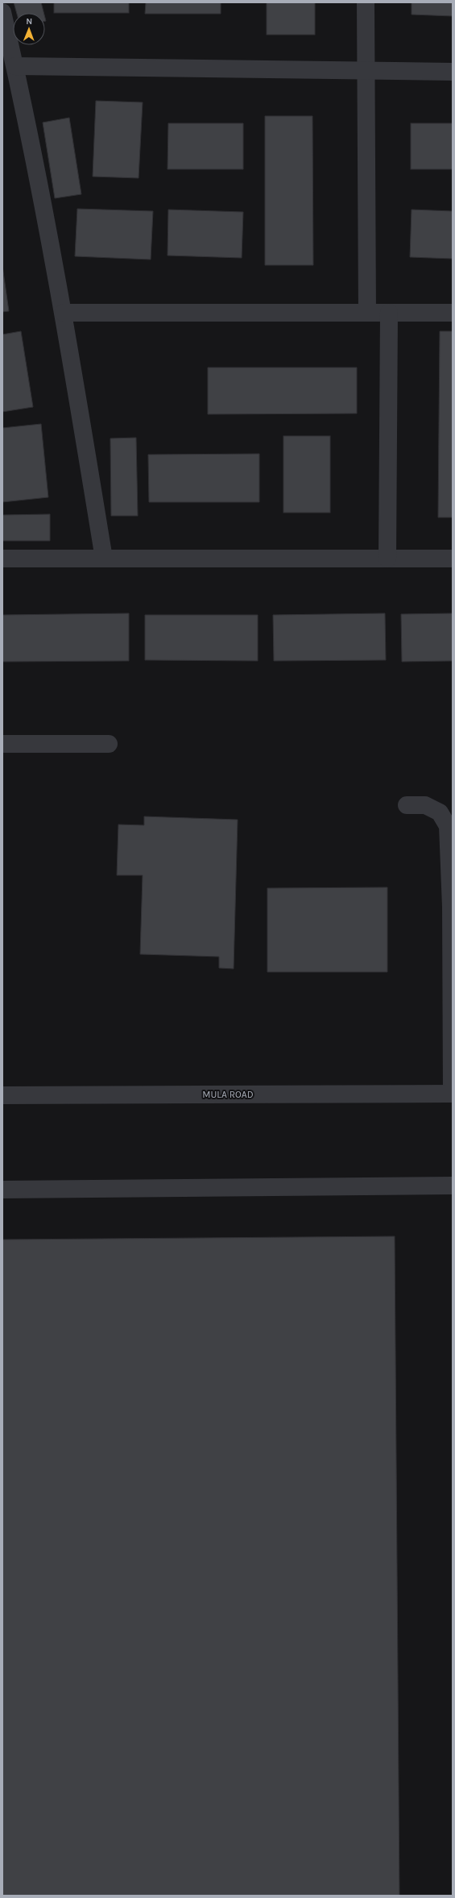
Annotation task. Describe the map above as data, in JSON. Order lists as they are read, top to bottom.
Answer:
{
  "streets": {
    "street": ["MULA ROAD"]
  },
  "north": "top"
}
